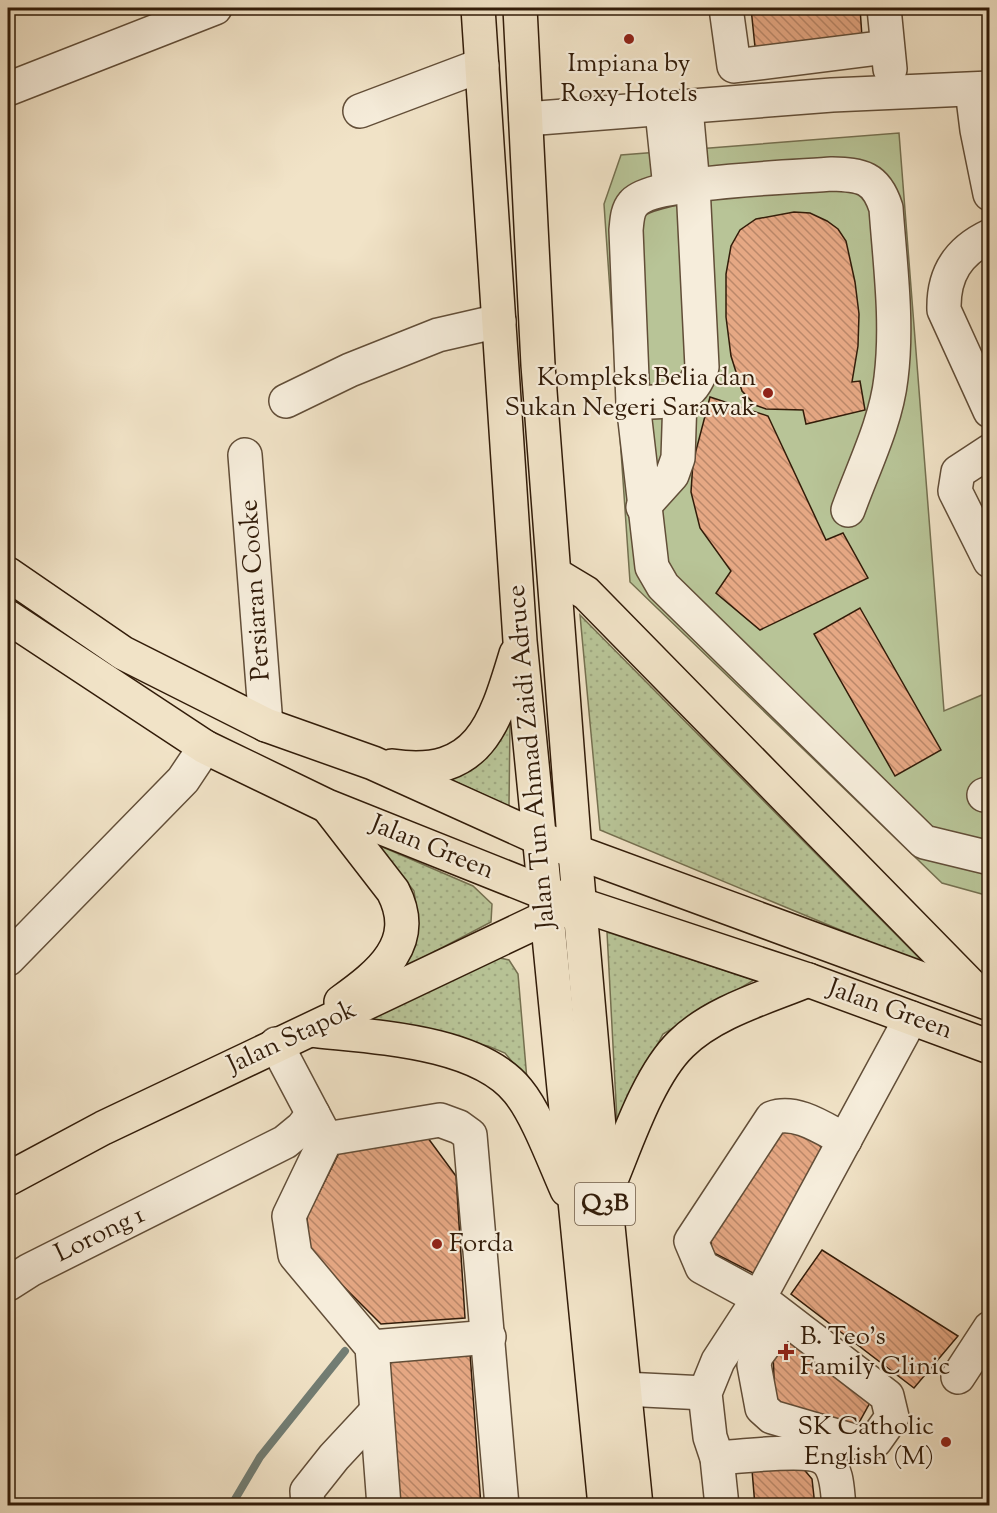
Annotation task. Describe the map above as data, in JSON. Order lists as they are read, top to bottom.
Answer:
{
  "streets": {
    "main road": [
      "Jalan Tun Ahmad Zaidi Adruce",
      "Jalan Green",
      "Jalan Stapok",
      "Q3B"
    ],
    "street": ["Persiaran Cooke", "Lorong 1"]
  },
  "crossings": [
    ["Persiaran Cooke", "Jalan Green"],
    ["Jalan Tun Ahmad Zaidi Adruce", "Jalan Green"],
    ["Jalan Tun Ahmad Zaidi Adruce", "Jalan Stapok"],
    ["Jalan Green", "Jalan Stapok"]
  ],
  "places": {
    "other": [
      "Impiana by Roxy Hotels",
      "Kompleks Belia dan Sukan Negeri Sarawak",
      "Forda",
      "SK Catholic English (M)"
    ],
    "health": ["B. Teo's Family Clinic"]
  }
}
